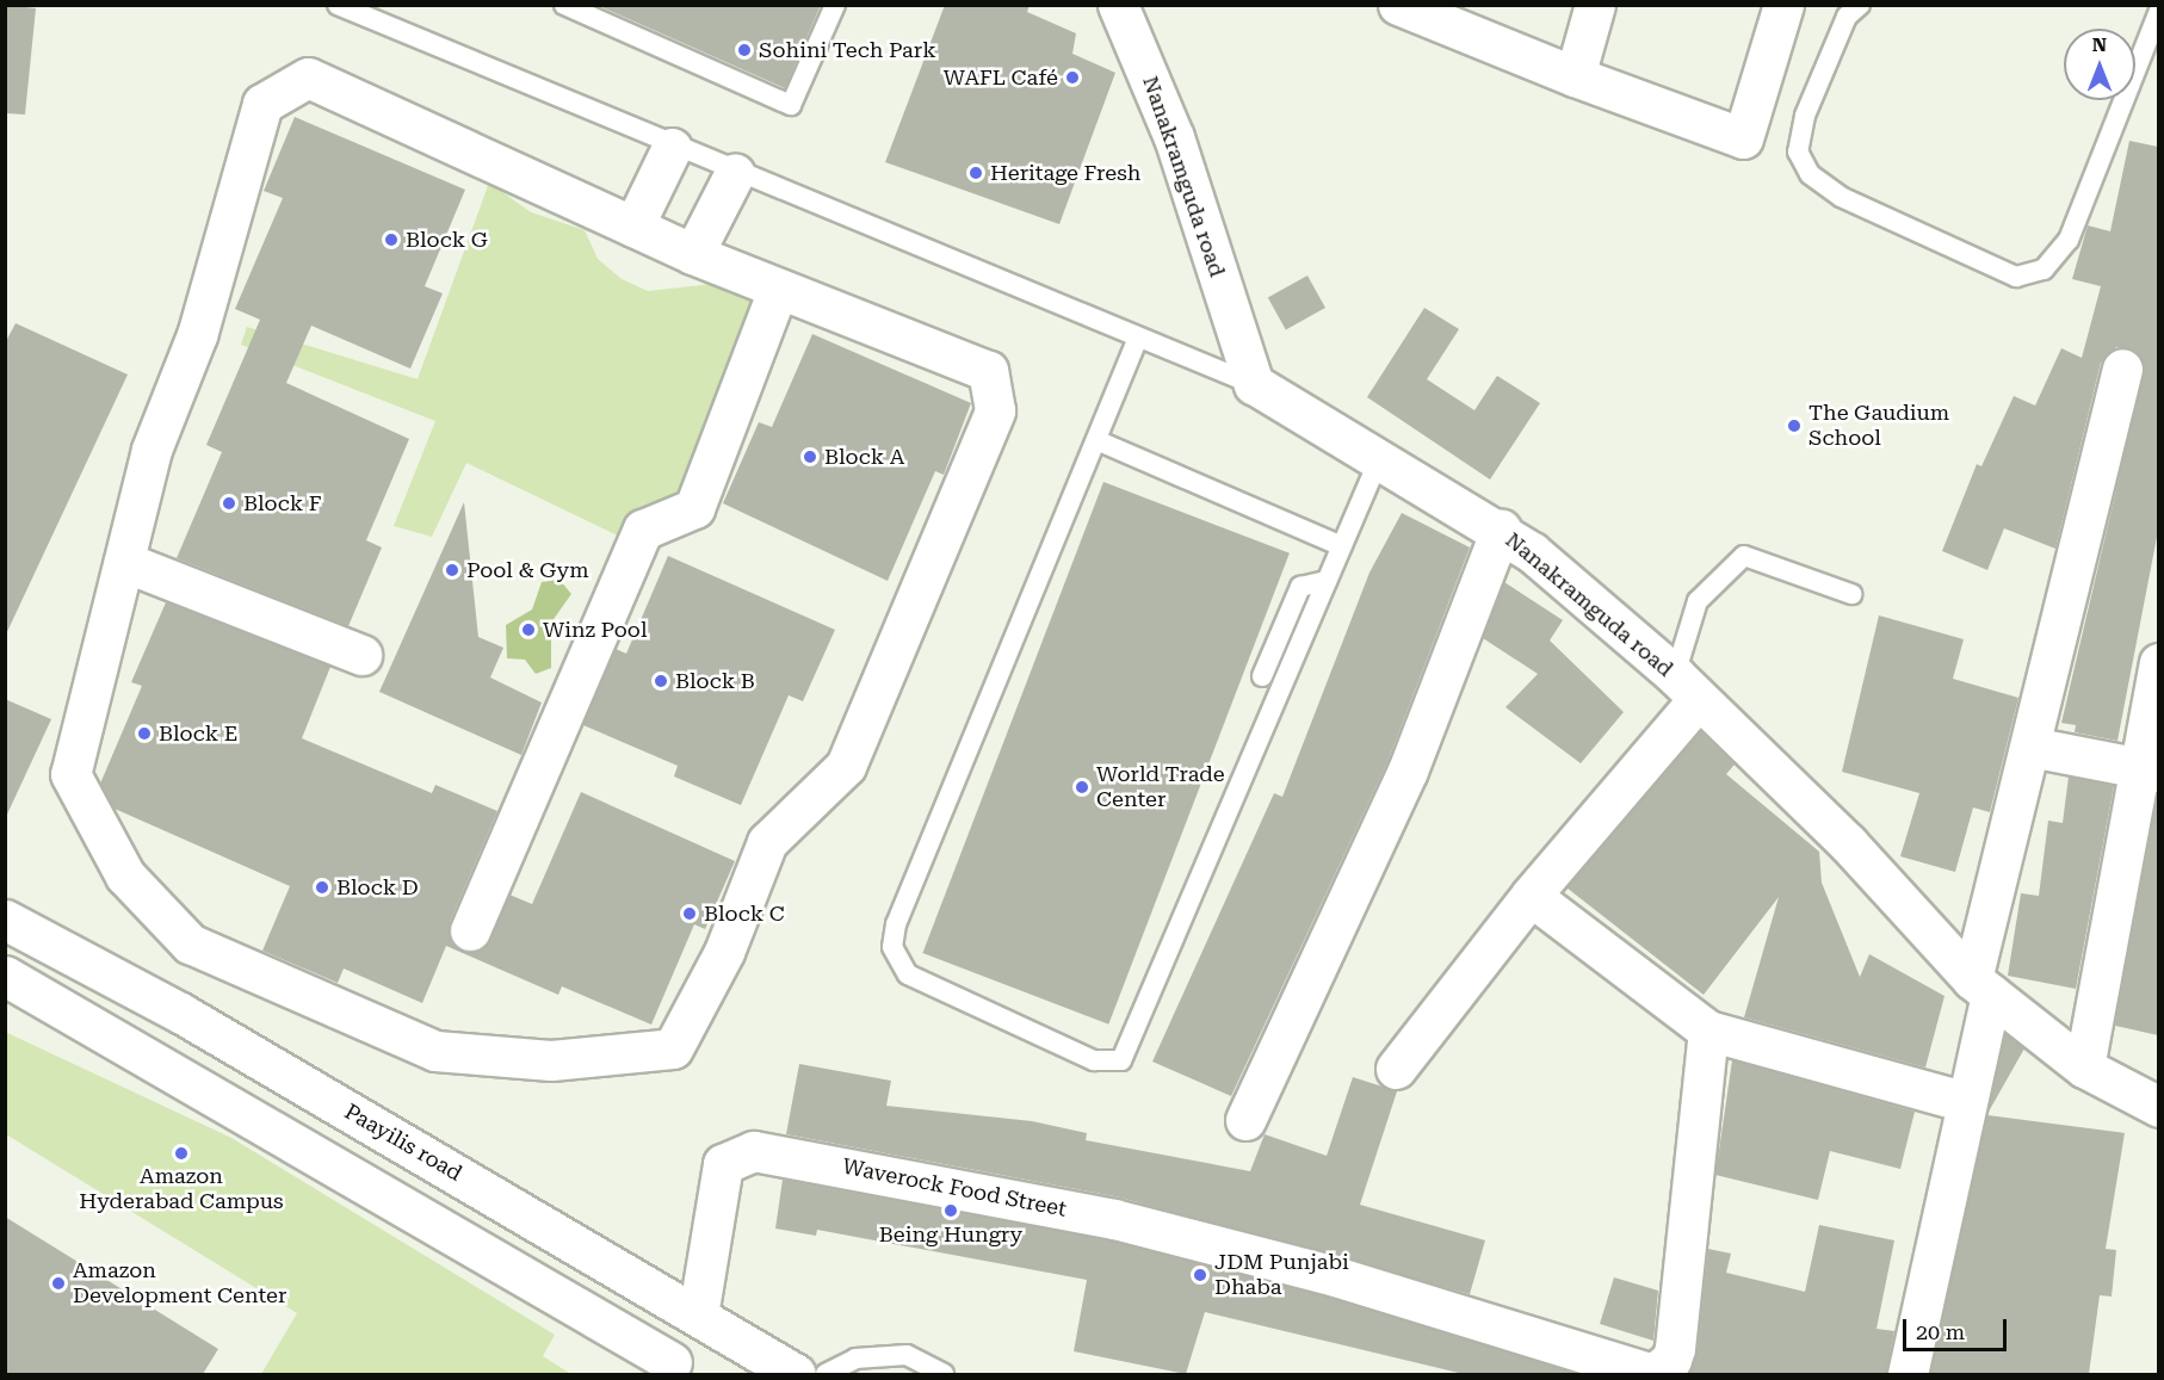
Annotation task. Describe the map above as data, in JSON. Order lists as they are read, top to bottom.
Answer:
{
  "streets": {
    "street": ["Nanakramguda road", "Paayilis road", "Waverock Food Street"]
  },
  "crossings": [
    ["Paayilis road", "Waverock Food Street"]
  ],
  "places": [
    "Sohini Tech Park",
    "WAFL Café",
    "Heritage Fresh",
    "Block G",
    "The Gaudium School",
    "Block A",
    "Block F",
    "Pool & Gym",
    "Winz Pool",
    "Block B",
    "Block E",
    "World Trade Center",
    "Block D",
    "Block C",
    "Amazon Hyderabad Campus",
    "Being Hungry",
    "JDM Punjabi Dhaba",
    "Amazon Development Center"
  ],
  "scale_bar": "20 m",
  "north": "top"
}
